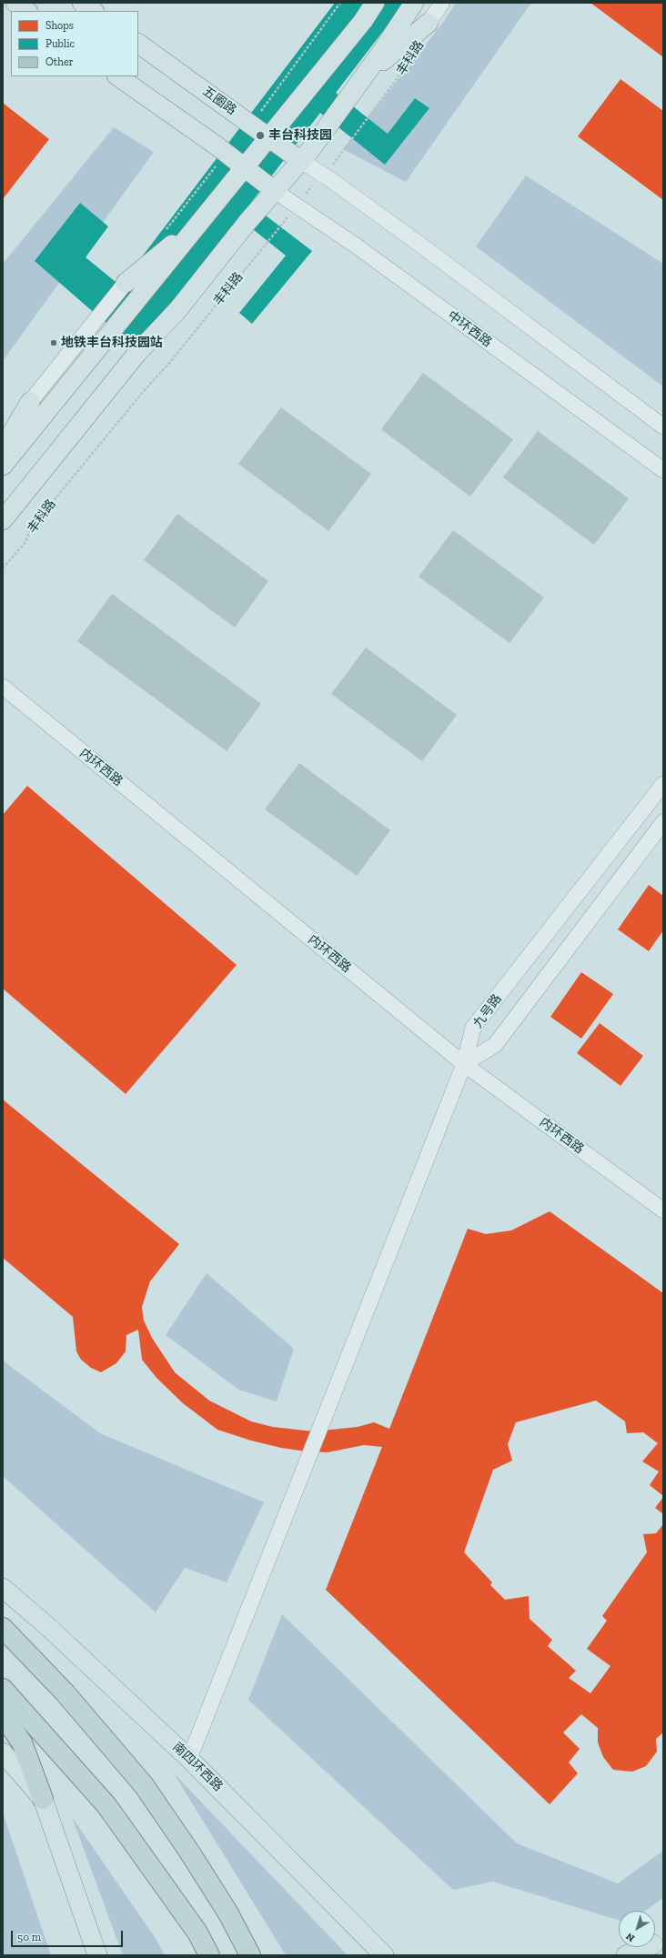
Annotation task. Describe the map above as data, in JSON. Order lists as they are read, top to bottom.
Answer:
{
  "streets": {
    "main road": ["丰科路", "五圈路", "南四环西路"],
    "street": ["中环西路", "内环西路", "九号路"]
  },
  "crossings": [
    ["丰科路", "五圈路"],
    ["丰科路", "中环西路"],
    ["内环西路", "九号路"]
  ],
  "places": ["丰台科技园", "地铁丰台科技园站"],
  "legend": ["Shops", "Public", "Other"],
  "scale_bar": "50 m",
  "north": "bottom left"
}
